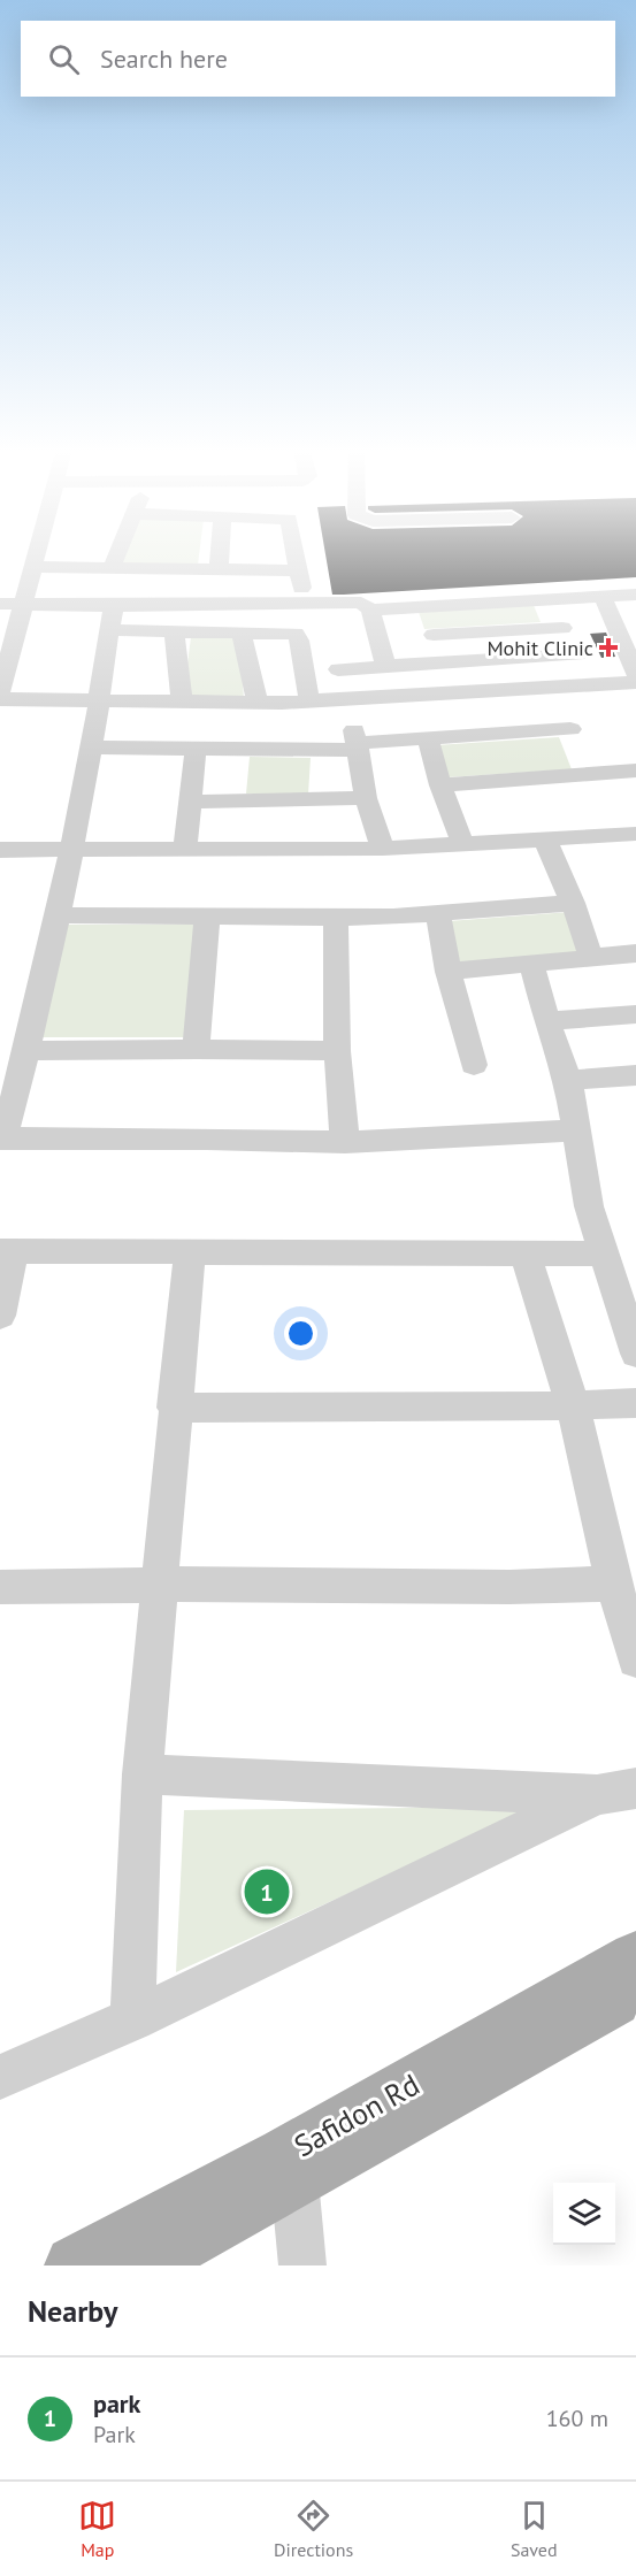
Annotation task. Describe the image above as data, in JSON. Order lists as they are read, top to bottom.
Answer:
{
  "streets": {
    "main road": ["Safidon Rd"]
  },
  "places": {
    "health": ["Mohit Clinic"]
  },
  "page": {
    "search": "Search here",
    "pins": "1",
    "heading": "Nearby",
    "list": [
      {
        "mark": "1",
        "name": "park",
        "note": "Park",
        "value": "160 m"
      }
    ],
    "nav": ["Map", "Directions", "Saved"]
  }
}
